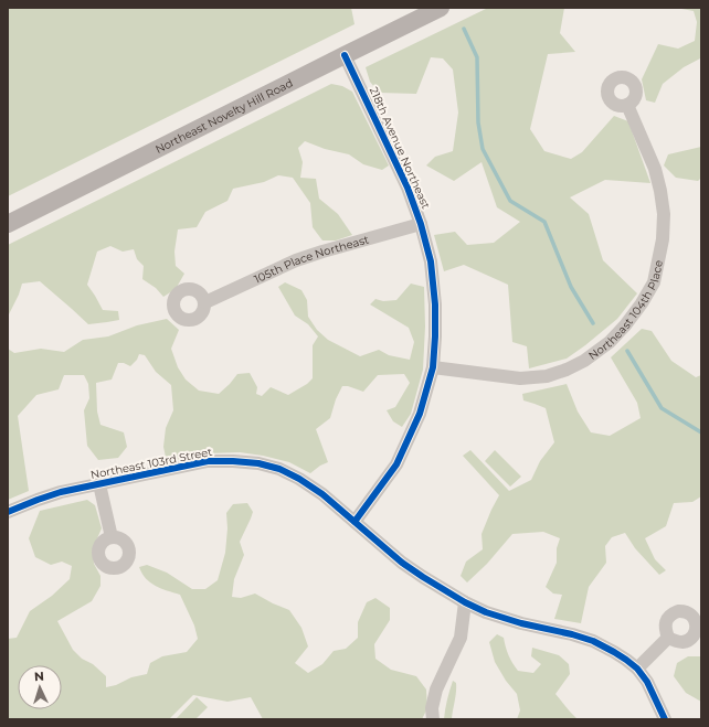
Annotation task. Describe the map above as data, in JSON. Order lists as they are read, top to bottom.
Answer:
{
  "streets": {
    "main road": ["Northeast Novelty Hill Road"],
    "street": [
      "218th Avenue Northeast",
      "105th Place Northeast",
      "Northeast 104th Place",
      "Northeast 103rd Street"
    ]
  },
  "crossings": [
    ["Northeast Novelty Hill Road", "218th Avenue Northeast"],
    ["218th Avenue Northeast", "105th Place Northeast"],
    ["218th Avenue Northeast", "Northeast 104th Place"],
    ["218th Avenue Northeast", "Northeast 103rd Street"]
  ],
  "north": "top"
}
